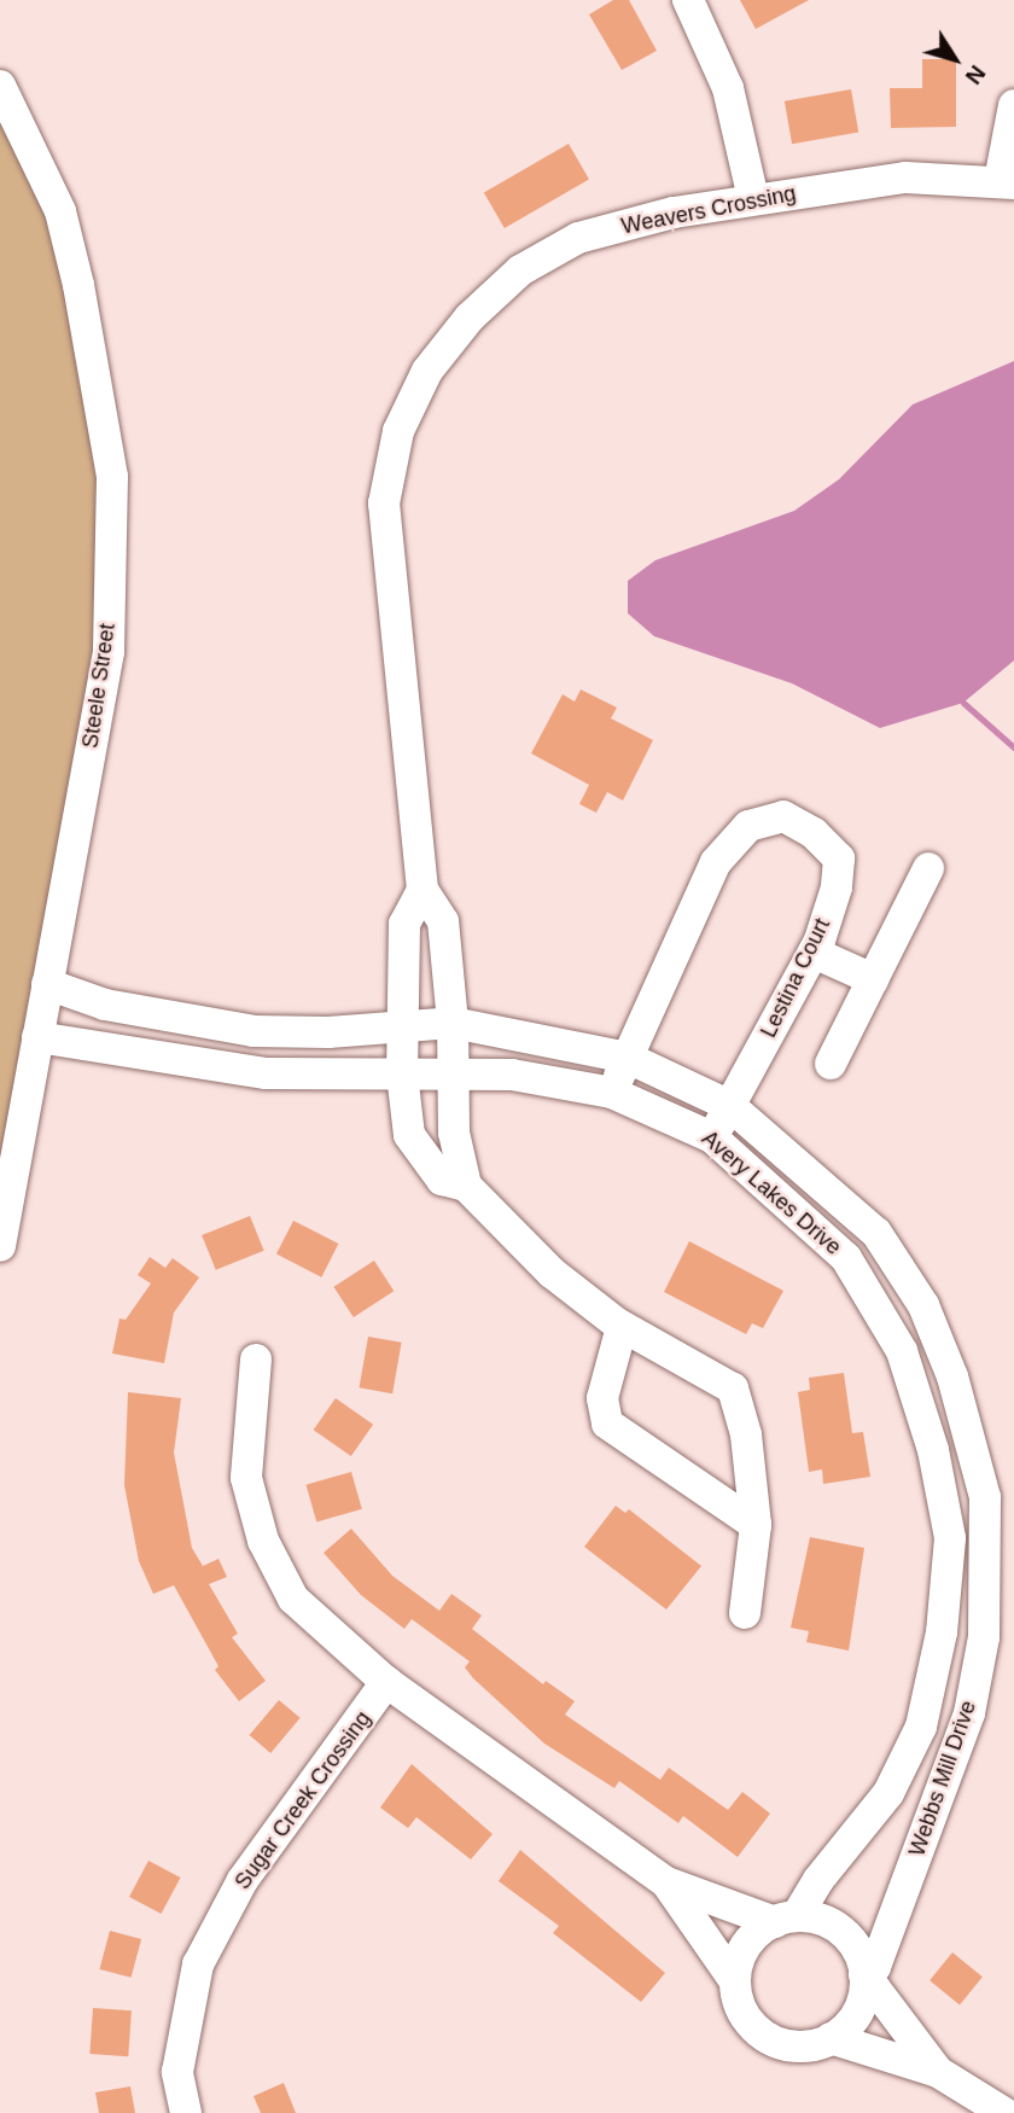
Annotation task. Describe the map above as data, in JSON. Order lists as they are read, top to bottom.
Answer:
{
  "streets": {
    "street": [
      "Weavers Crossing",
      "Steele Street",
      "Lestina Court",
      "Avery Lakes Drive",
      "Webbs Mill Drive",
      "Sugar Creek Crossing"
    ]
  },
  "crossings": [
    ["Weavers Crossing", "Avery Lakes Drive"],
    ["Steele Street", "Avery Lakes Drive"],
    ["Lestina Court", "Avery Lakes Drive"],
    ["Lestina Court", "Webbs Mill Drive"],
    ["Avery Lakes Drive", "Webbs Mill Drive"]
  ],
  "north": "bottom right"
}
